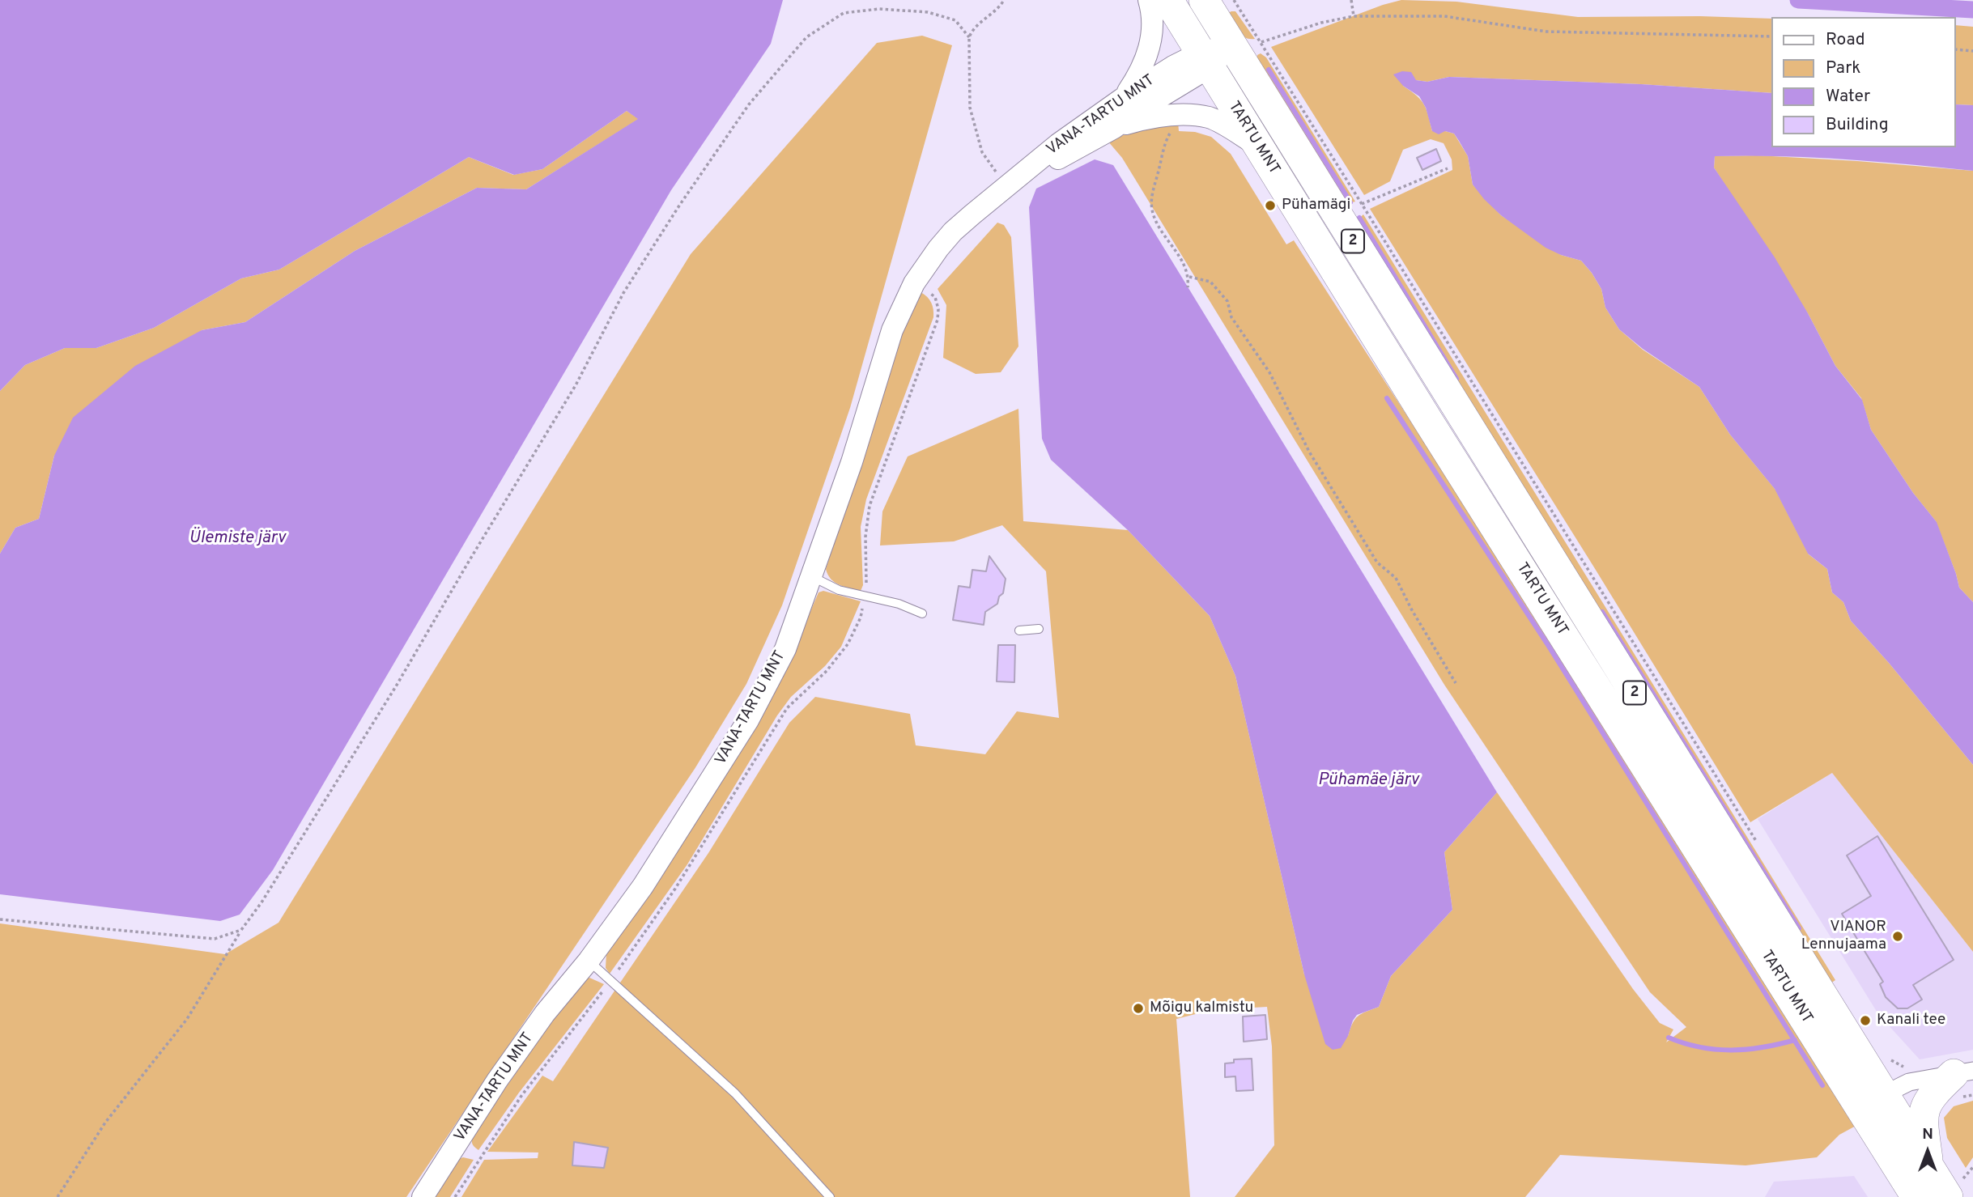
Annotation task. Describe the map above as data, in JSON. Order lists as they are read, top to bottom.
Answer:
{
  "streets": {
    "highway": ["TARTU MNT", "2"],
    "street": ["VANA-TARTU MNT"]
  },
  "crossings": [
    ["VANA-TARTU MNT", "TARTU MNT"]
  ],
  "water": ["Ülemiste järv", "Pühamäe järv"],
  "places": [
    "Pühamägi",
    "VIANOR Lennujaama",
    "Mõigu kalmistu",
    "Kanali tee"
  ],
  "legend": [
    "Road",
    "Park",
    "Water",
    "Building"
  ],
  "north": "top"
}
